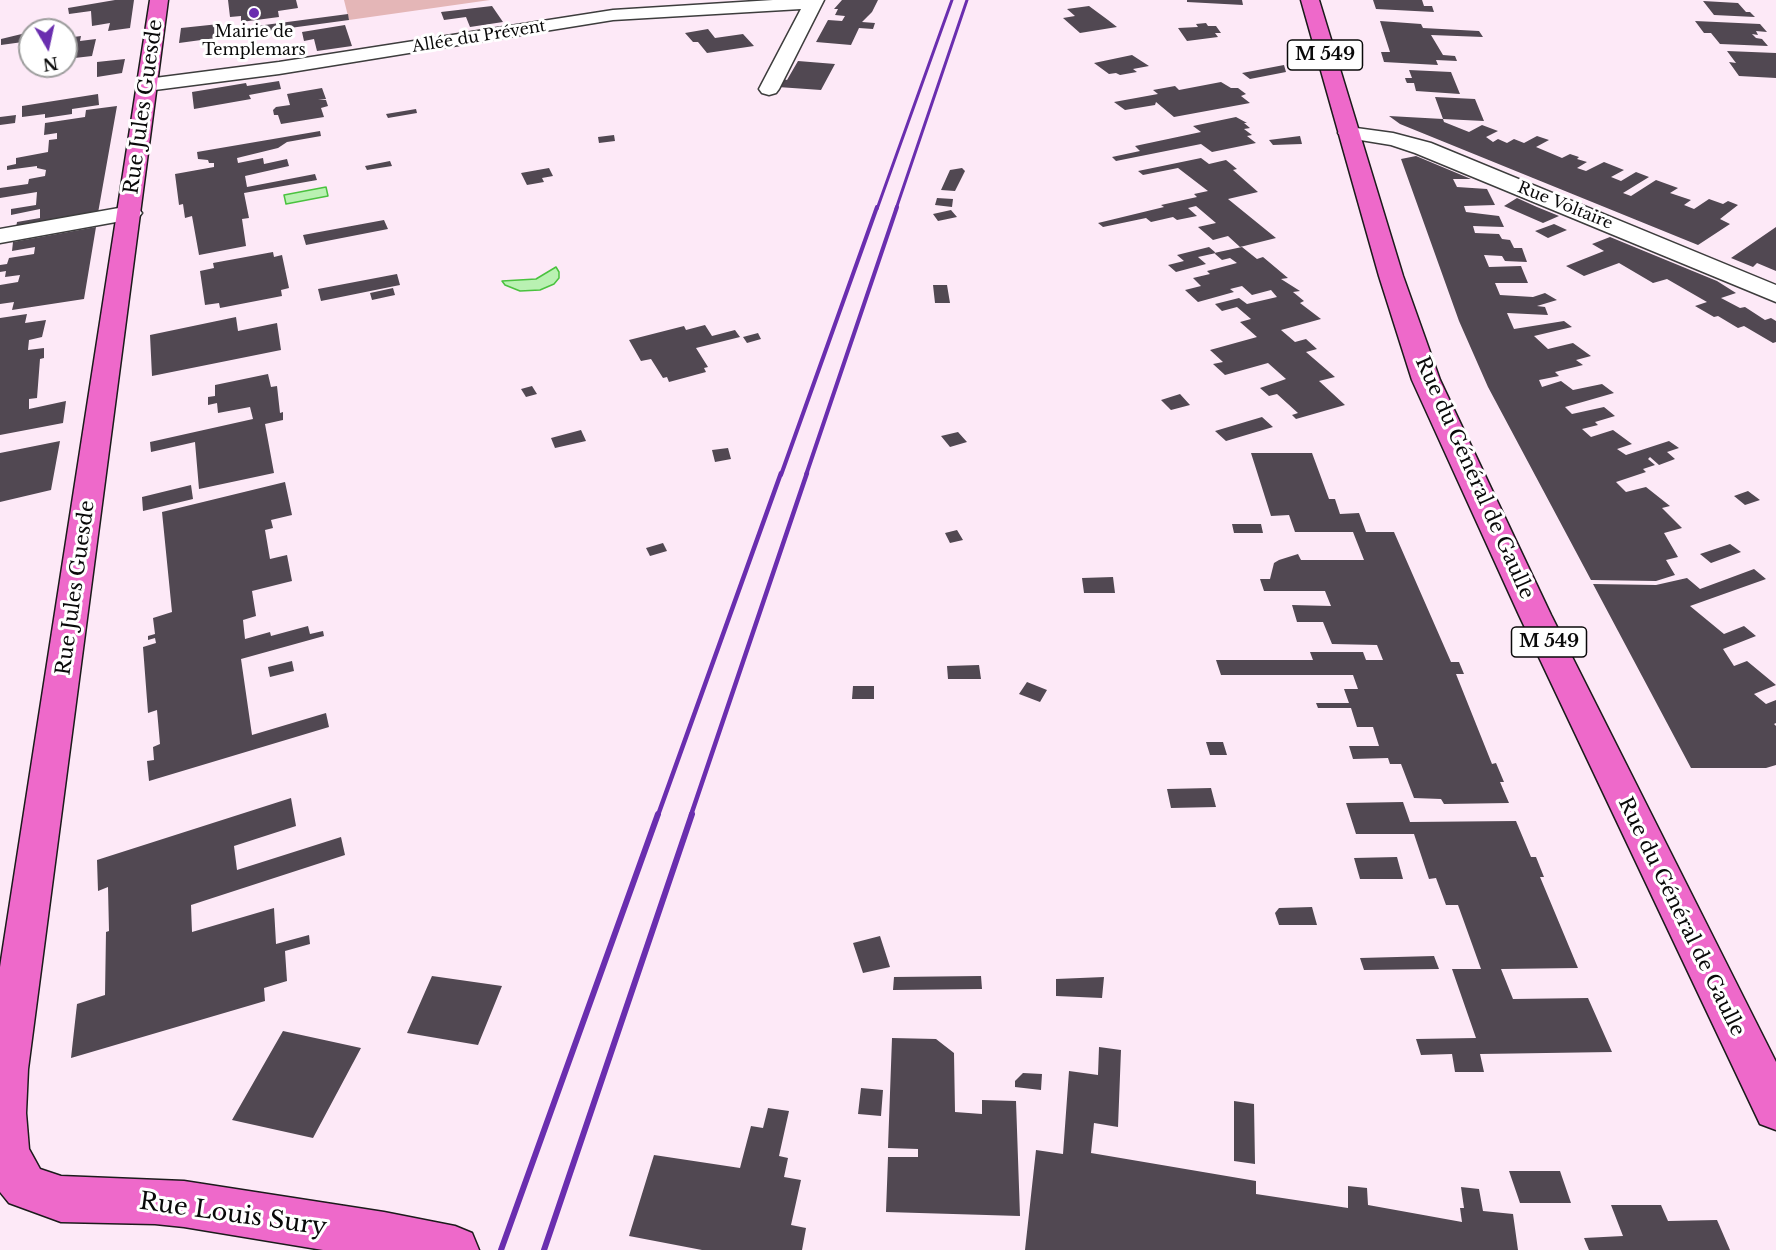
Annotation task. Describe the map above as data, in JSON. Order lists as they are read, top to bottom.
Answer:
{
  "streets": {
    "main road": [
      "M 549",
      "Rue Jules Guesde",
      "Rue du Général de Gaulle",
      "Rue Louis Sury"
    ],
    "street": ["Allée du Prévent", "Rue Voltaire"]
  },
  "crossings": [
    ["Allée du Prévent", "Rue Jules Guesde"],
    ["Rue Jules Guesde", "Rue Louis Sury"],
    ["Rue Voltaire", "Rue du Général de Gaulle"]
  ],
  "places": ["Mairie de Templemars"],
  "north": "bottom"
}
